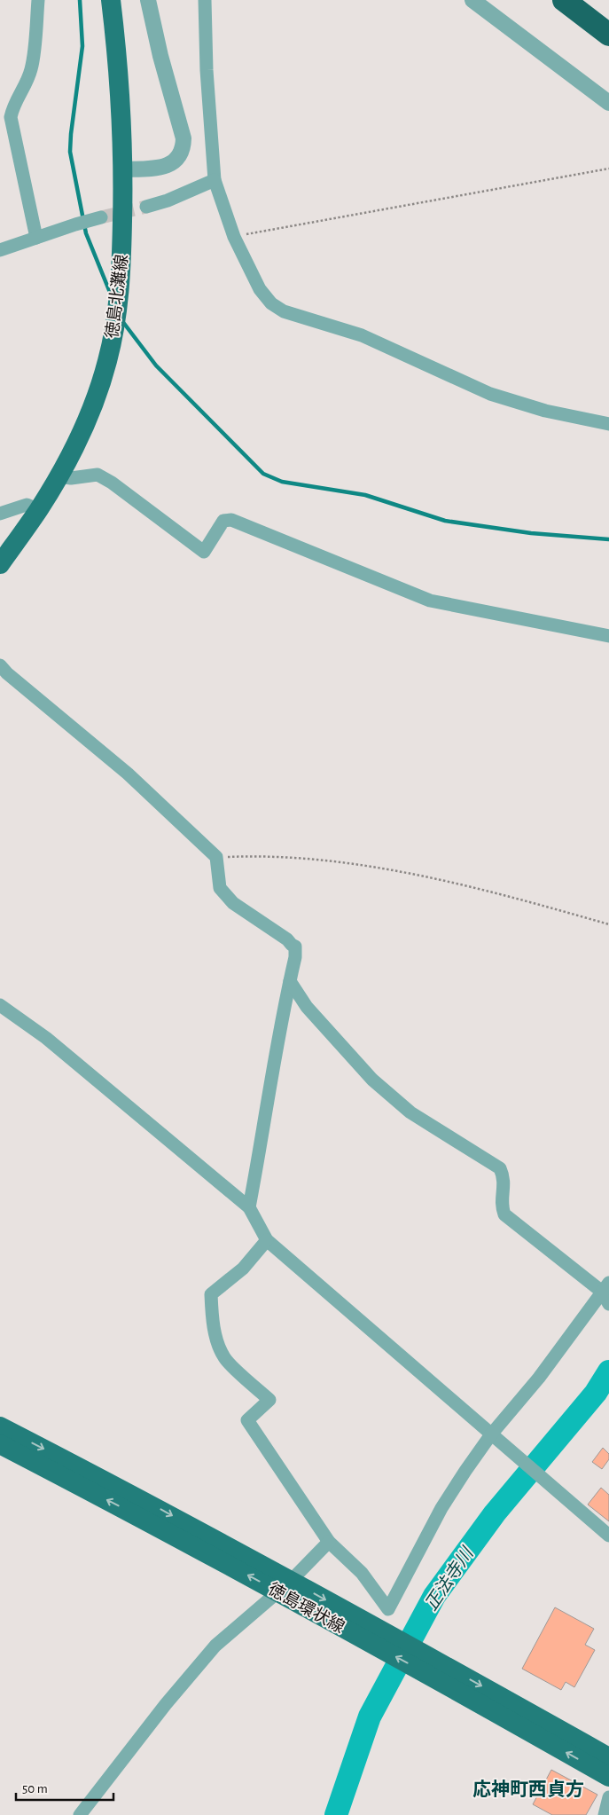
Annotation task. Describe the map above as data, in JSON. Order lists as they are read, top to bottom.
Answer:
{
  "streets": {
    "main road": ["徳島北灘線", "徳島環状線"]
  },
  "districts": ["応神町西貞方"],
  "water": ["正法寺川"],
  "scale_bar": "50 m"
}
